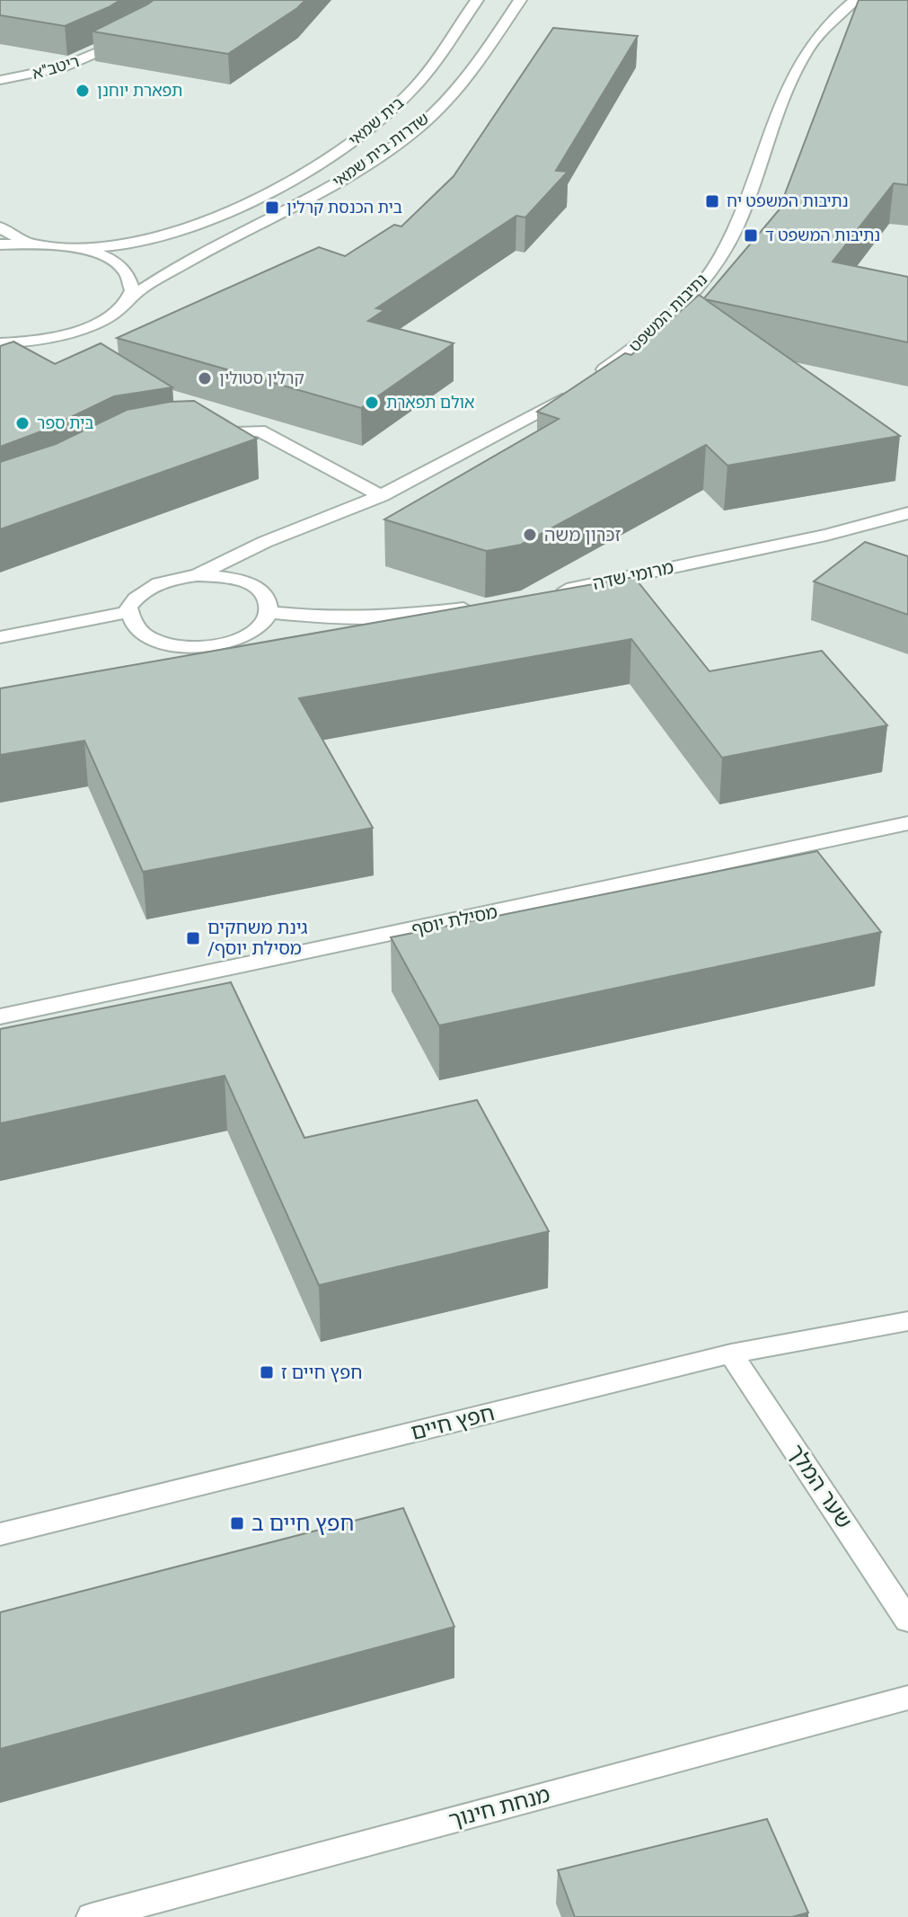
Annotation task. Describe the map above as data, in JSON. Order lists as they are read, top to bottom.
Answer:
{
  "streets": {
    "street": [
      "ריטב\"א",
      "בית שמאי",
      "שדרות בית שמאי",
      "נתיבות המשפט",
      "מרומי שדה",
      "מסילת יוסף",
      "חפץ חיים",
      "שער המלך",
      "מנחת חינוך"
    ]
  },
  "crossings": [
    ["חפץ חיים", "שער המלך"]
  ],
  "places": {
    "other": [
      "תפארת יוחנן",
      "קרלין סטולין",
      "אולם תפארת",
      "בית ספר",
      "זכרון משה"
    ],
    "transit": [
      "נתיבות המשפט יח",
      "בית הכנסת קרלין",
      "נתיבות המשפט ד",
      "גינת משחקים /מסילת יוסף",
      "חפץ חיים ז",
      "חפץ חיים ב"
    ]
  }
}
